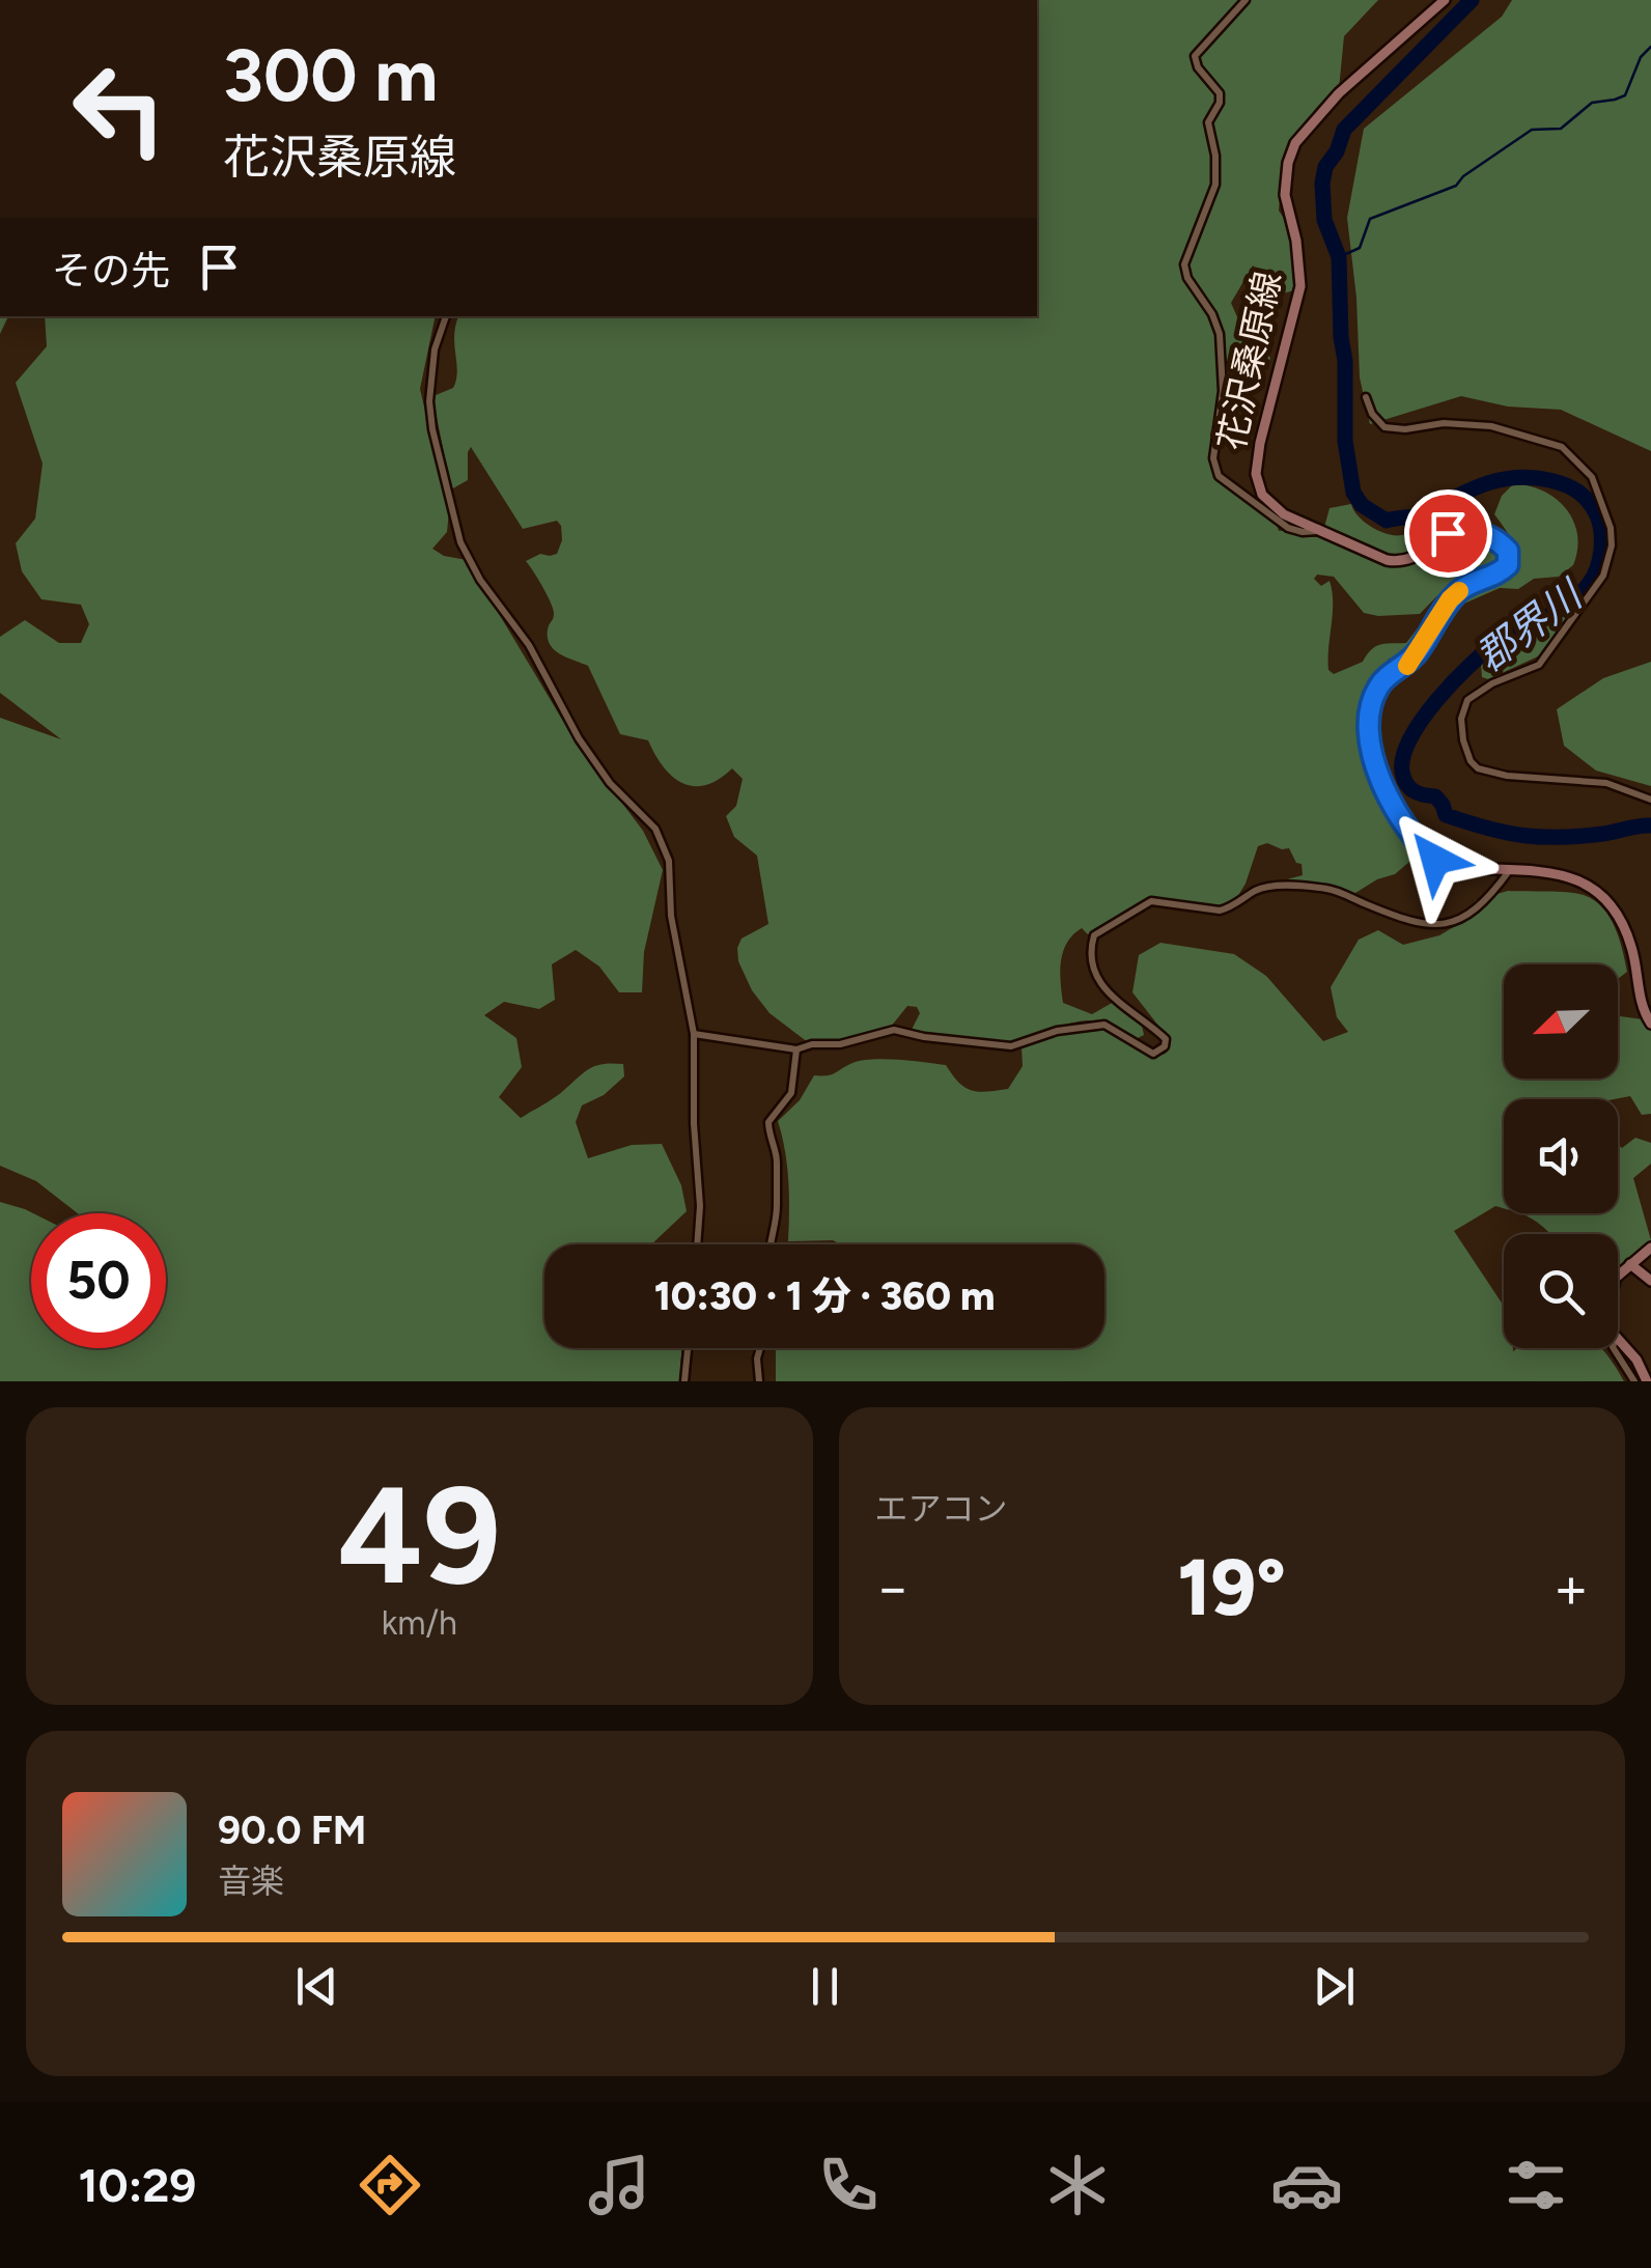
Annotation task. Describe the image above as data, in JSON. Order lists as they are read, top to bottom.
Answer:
{
  "streets": {
    "main road": ["花沢桑原線"]
  },
  "water": ["郡界川"],
  "north": "bottom left",
  "page": {
    "turn": ["300 m", "花沢桑原線"],
    "then": "その先",
    "limit": "50",
    "trip": "10:30 · 1 分 · 360 m",
    "tile": [
      ["49", "km/h"],
      "エアコン"
    ],
    "heat": ["−", "19°", "+"],
    "song": ["90.0 FM", "音楽"],
    "tabs": "10:29"
  }
}
